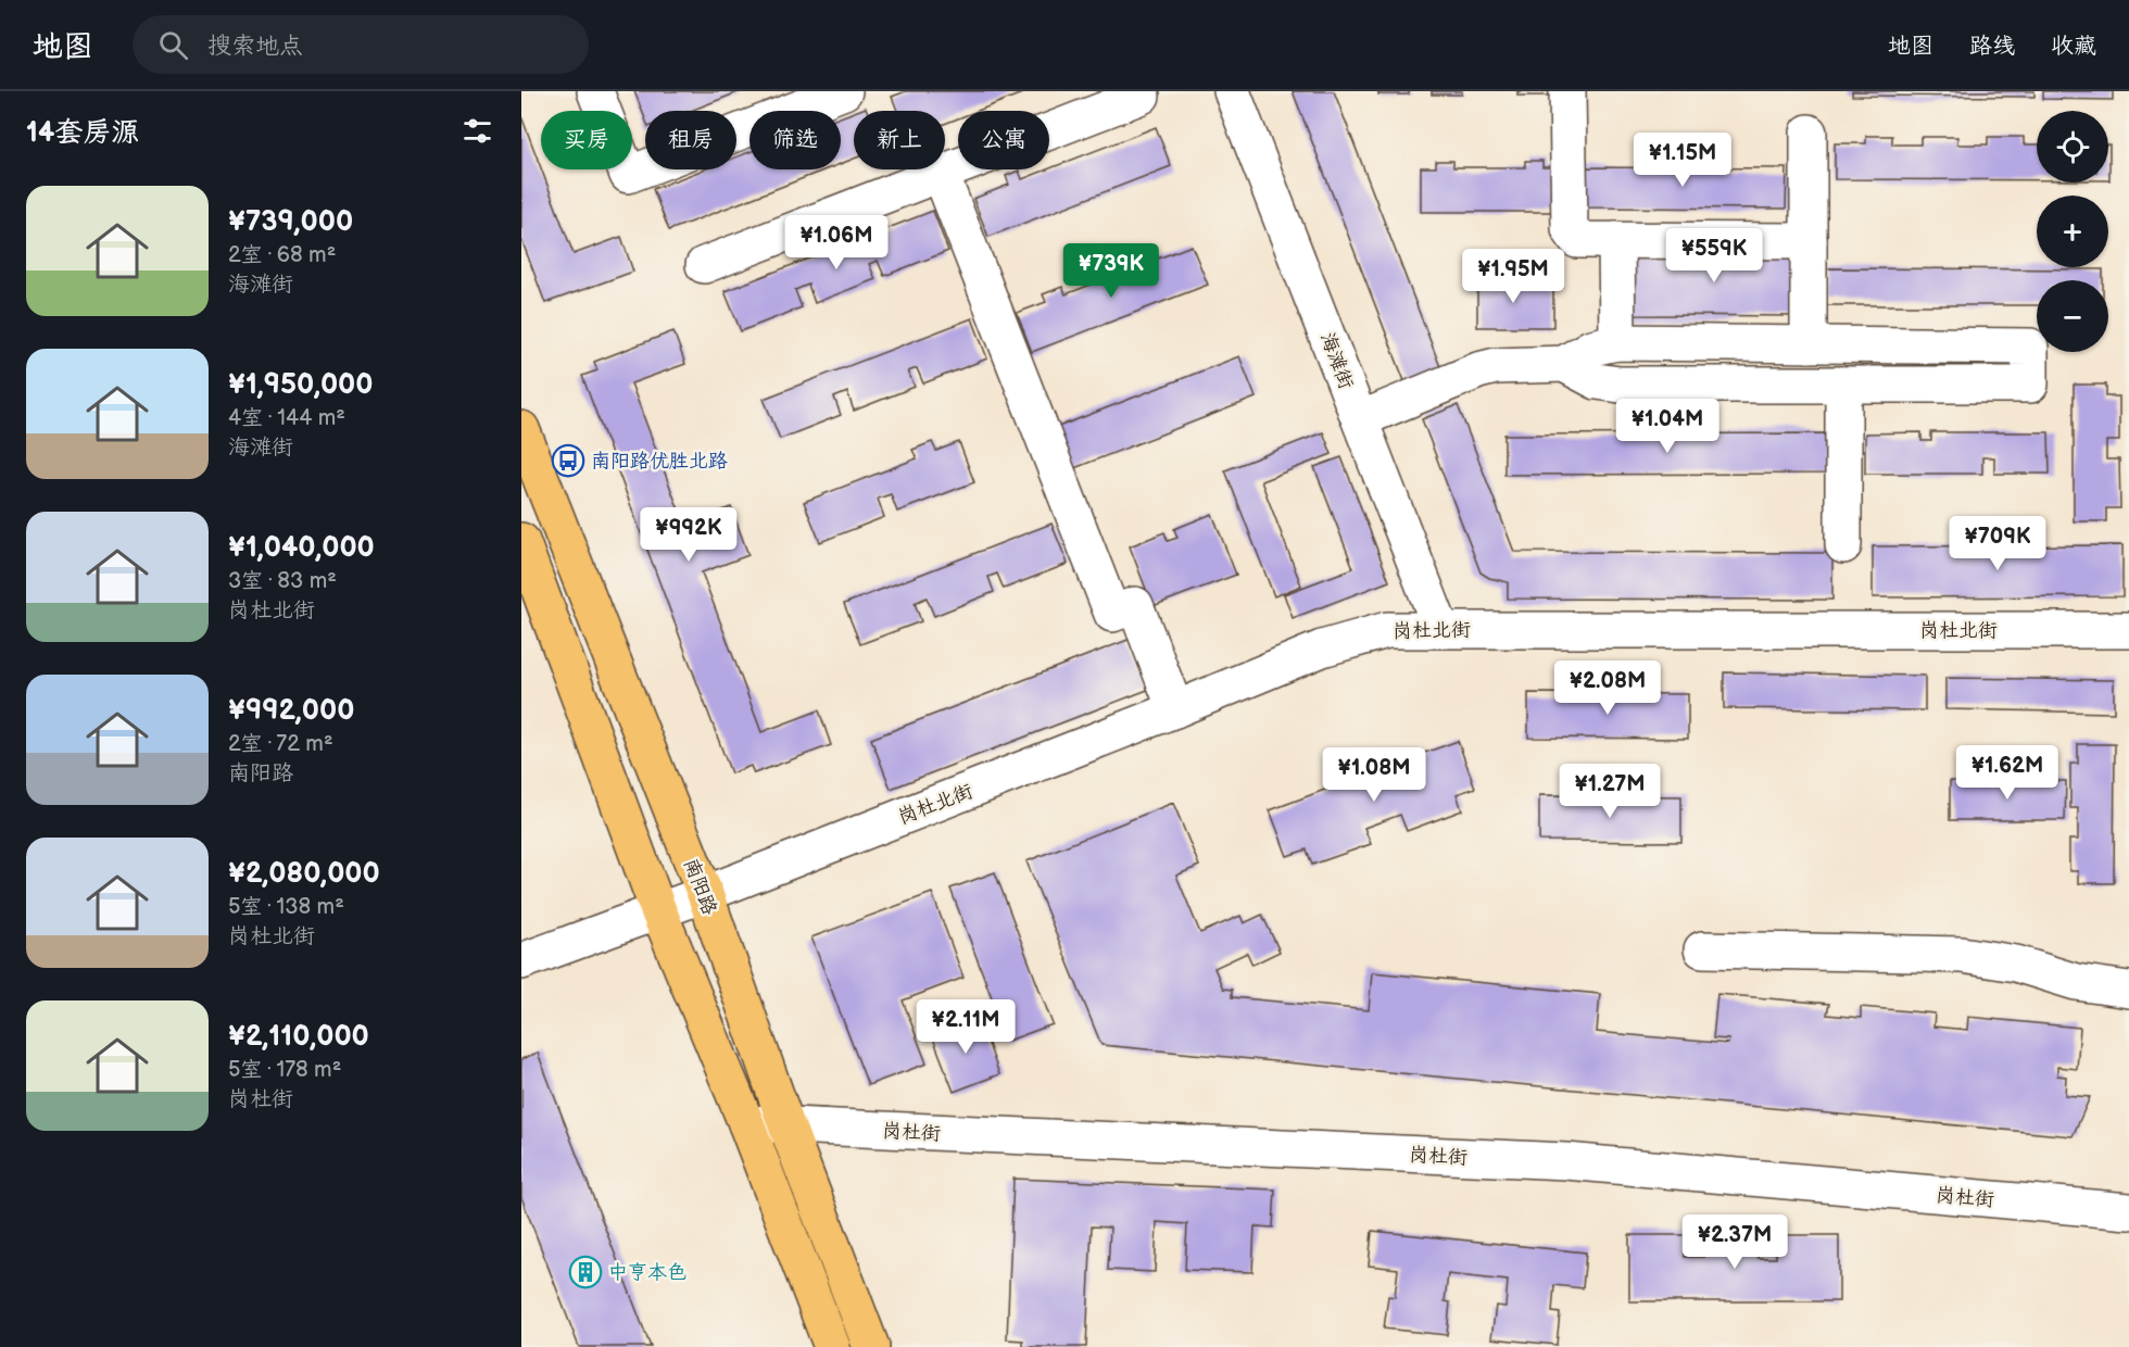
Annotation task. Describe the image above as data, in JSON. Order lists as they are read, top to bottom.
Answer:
{
  "streets": {
    "main road": ["南阳路"],
    "street": ["海滩街", "岗杜北街", "岗杜街"]
  },
  "crossings": [
    ["海滩街", "岗杜北街"],
    ["岗杜北街", "南阳路"],
    ["南阳路", "岗杜街"]
  ],
  "places": {
    "bus stop": ["南阳路优胜北路"],
    "building": ["中亨本色"]
  },
  "page": {
    "header": "地图",
    "search": "搜索地点",
    "nav": ["地图", "路线", "收藏"],
    "heading": "14套房源",
    "map_buttons": ["+", "−"],
    "chip": [
      "买房",
      "租房",
      "筛选",
      "新上",
      "公寓"
    ],
    "price": [
      "¥1.15M",
      "¥1.06M",
      "¥559K",
      "¥739K",
      "¥1.95M",
      "¥1.04M",
      "¥992K",
      "¥709K",
      "¥2.08M",
      "¥1.62M",
      "¥1.08M",
      "¥1.27M",
      "¥2.11M",
      "¥2.37M"
    ],
    "list": [
      {
        "name": "¥739,000",
        "note": "2室 · 68 m² · 海滩街"
      },
      {
        "name": "¥1,950,000",
        "note": "4室 · 144 m² · 海滩街"
      },
      {
        "name": "¥1,040,000",
        "note": "3室 · 83 m² · 岗杜北街"
      },
      {
        "name": "¥992,000",
        "note": "2室 · 72 m² · 南阳路"
      },
      {
        "name": "¥2,080,000",
        "note": "5室 · 138 m² · 岗杜北街"
      },
      {
        "name": "¥2,110,000",
        "note": "5室 · 178 m² · 岗杜街"
      }
    ]
  }
}
